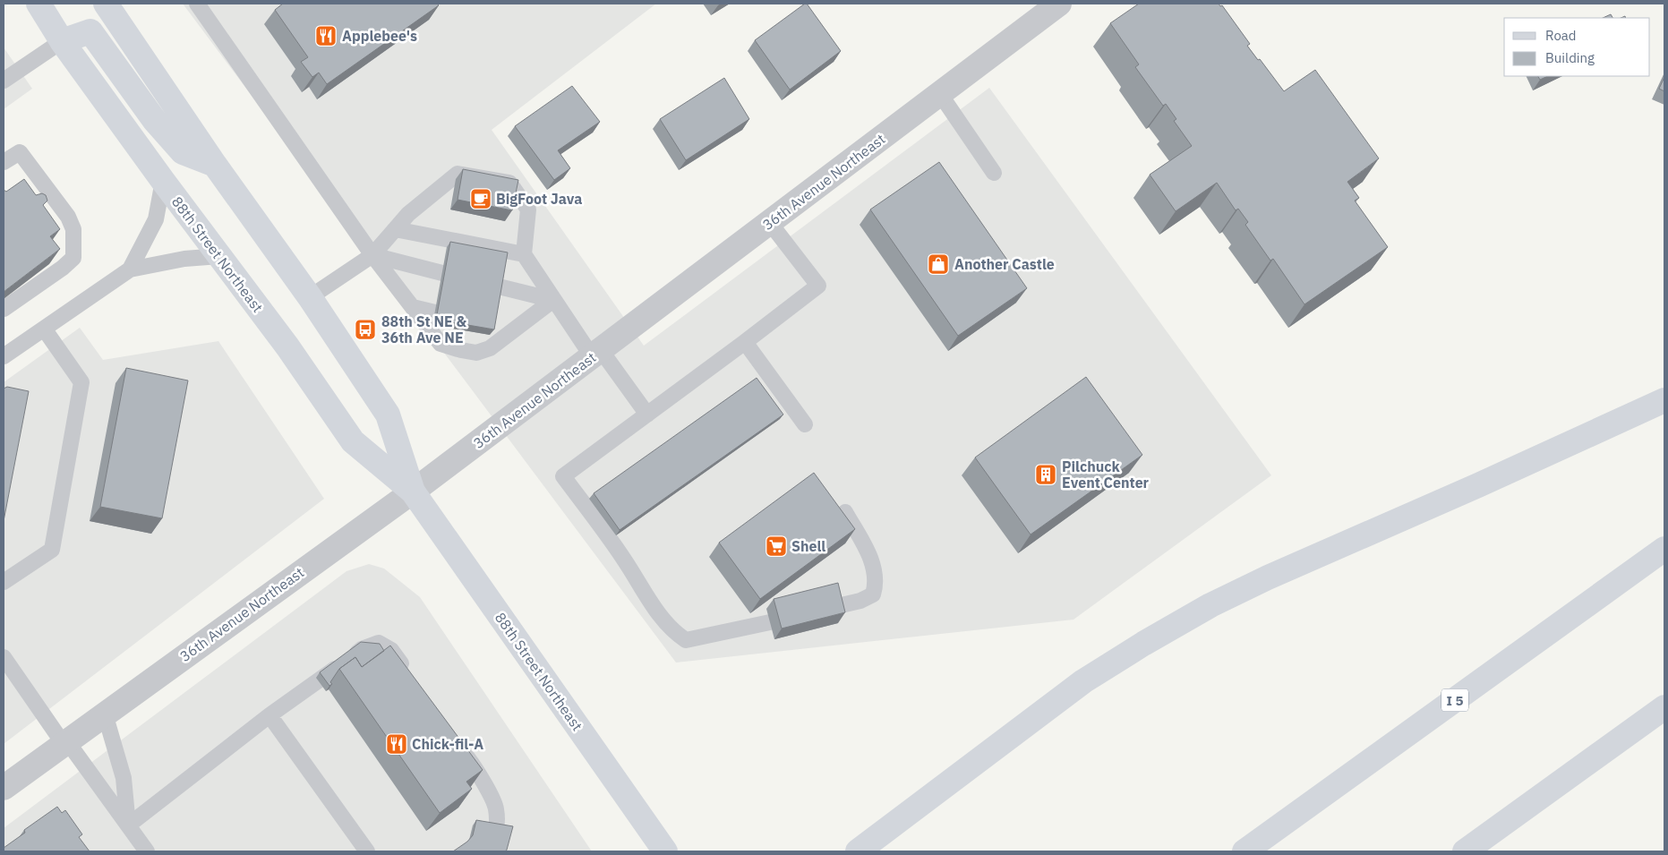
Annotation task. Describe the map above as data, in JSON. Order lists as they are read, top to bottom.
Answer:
{
  "streets": {
    "main road": ["88th Street Northeast", "I 5"],
    "street": ["36th Avenue Northeast"]
  },
  "crossings": [
    ["36th Avenue Northeast", "88th Street Northeast"]
  ],
  "places": {
    "restaurant": ["Applebee's", "Chick-fil-A"],
    "cafe": ["BigFoot Java"],
    "shop": ["Another Castle"],
    "bus stop": ["88th St NE & 36th Ave NE"],
    "building": ["Pilchuck Event Center"],
    "supermarket": ["Shell"]
  },
  "legend": ["Road", "Building"]
}
